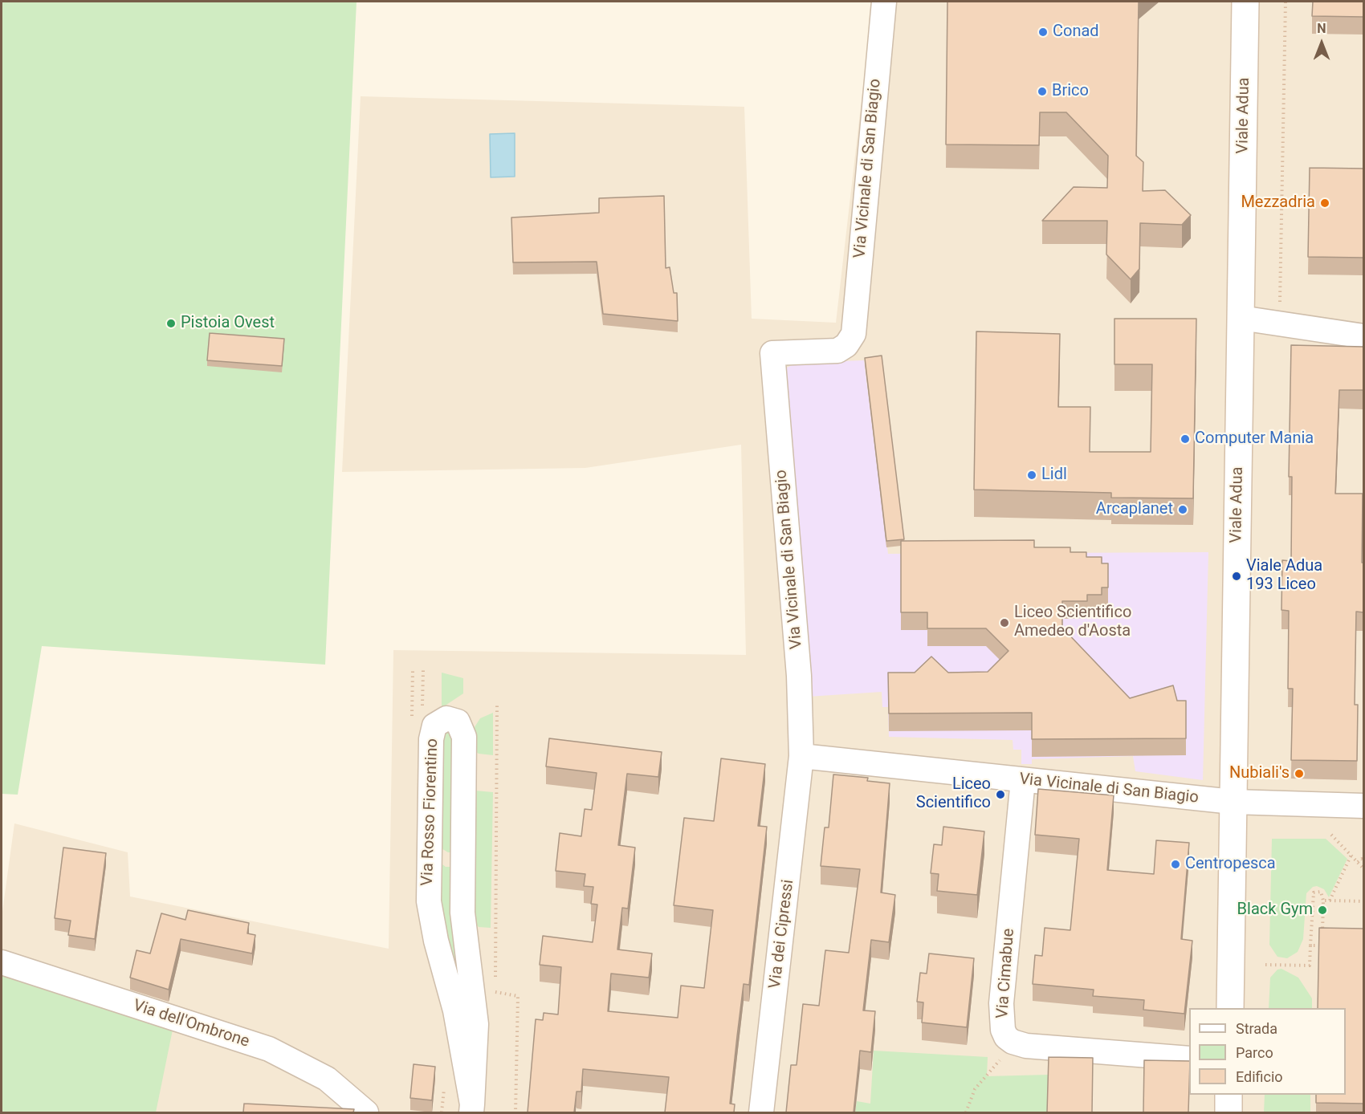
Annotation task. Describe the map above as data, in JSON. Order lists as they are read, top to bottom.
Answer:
{
  "streets": {
    "main road": ["Viale Adua"],
    "street": [
      "Via Vicinale di San Biagio",
      "Via Rosso Fiorentino",
      "Via dei Cipressi",
      "Via Cimabue",
      "Via dell'Ombrone"
    ]
  },
  "crossings": [
    ["Viale Adua", "Via Vicinale di San Biagio"],
    ["Via Vicinale di San Biagio", "Via dei Cipressi"],
    ["Via Vicinale di San Biagio", "Via Cimabue"]
  ],
  "places": [
    "Conad",
    "Brico",
    "Mezzadria",
    "Pistoia Ovest",
    "Computer Mania",
    "Lidl",
    "Arcaplanet",
    "Viale Adua 193 Liceo",
    "Liceo Scientifico Amedeo d'Aosta",
    "Nubiali's",
    "Liceo Scientifico",
    "Centropesca",
    "Black Gym"
  ],
  "legend": ["Strada", "Parco", "Edificio"],
  "north": "top"
}
